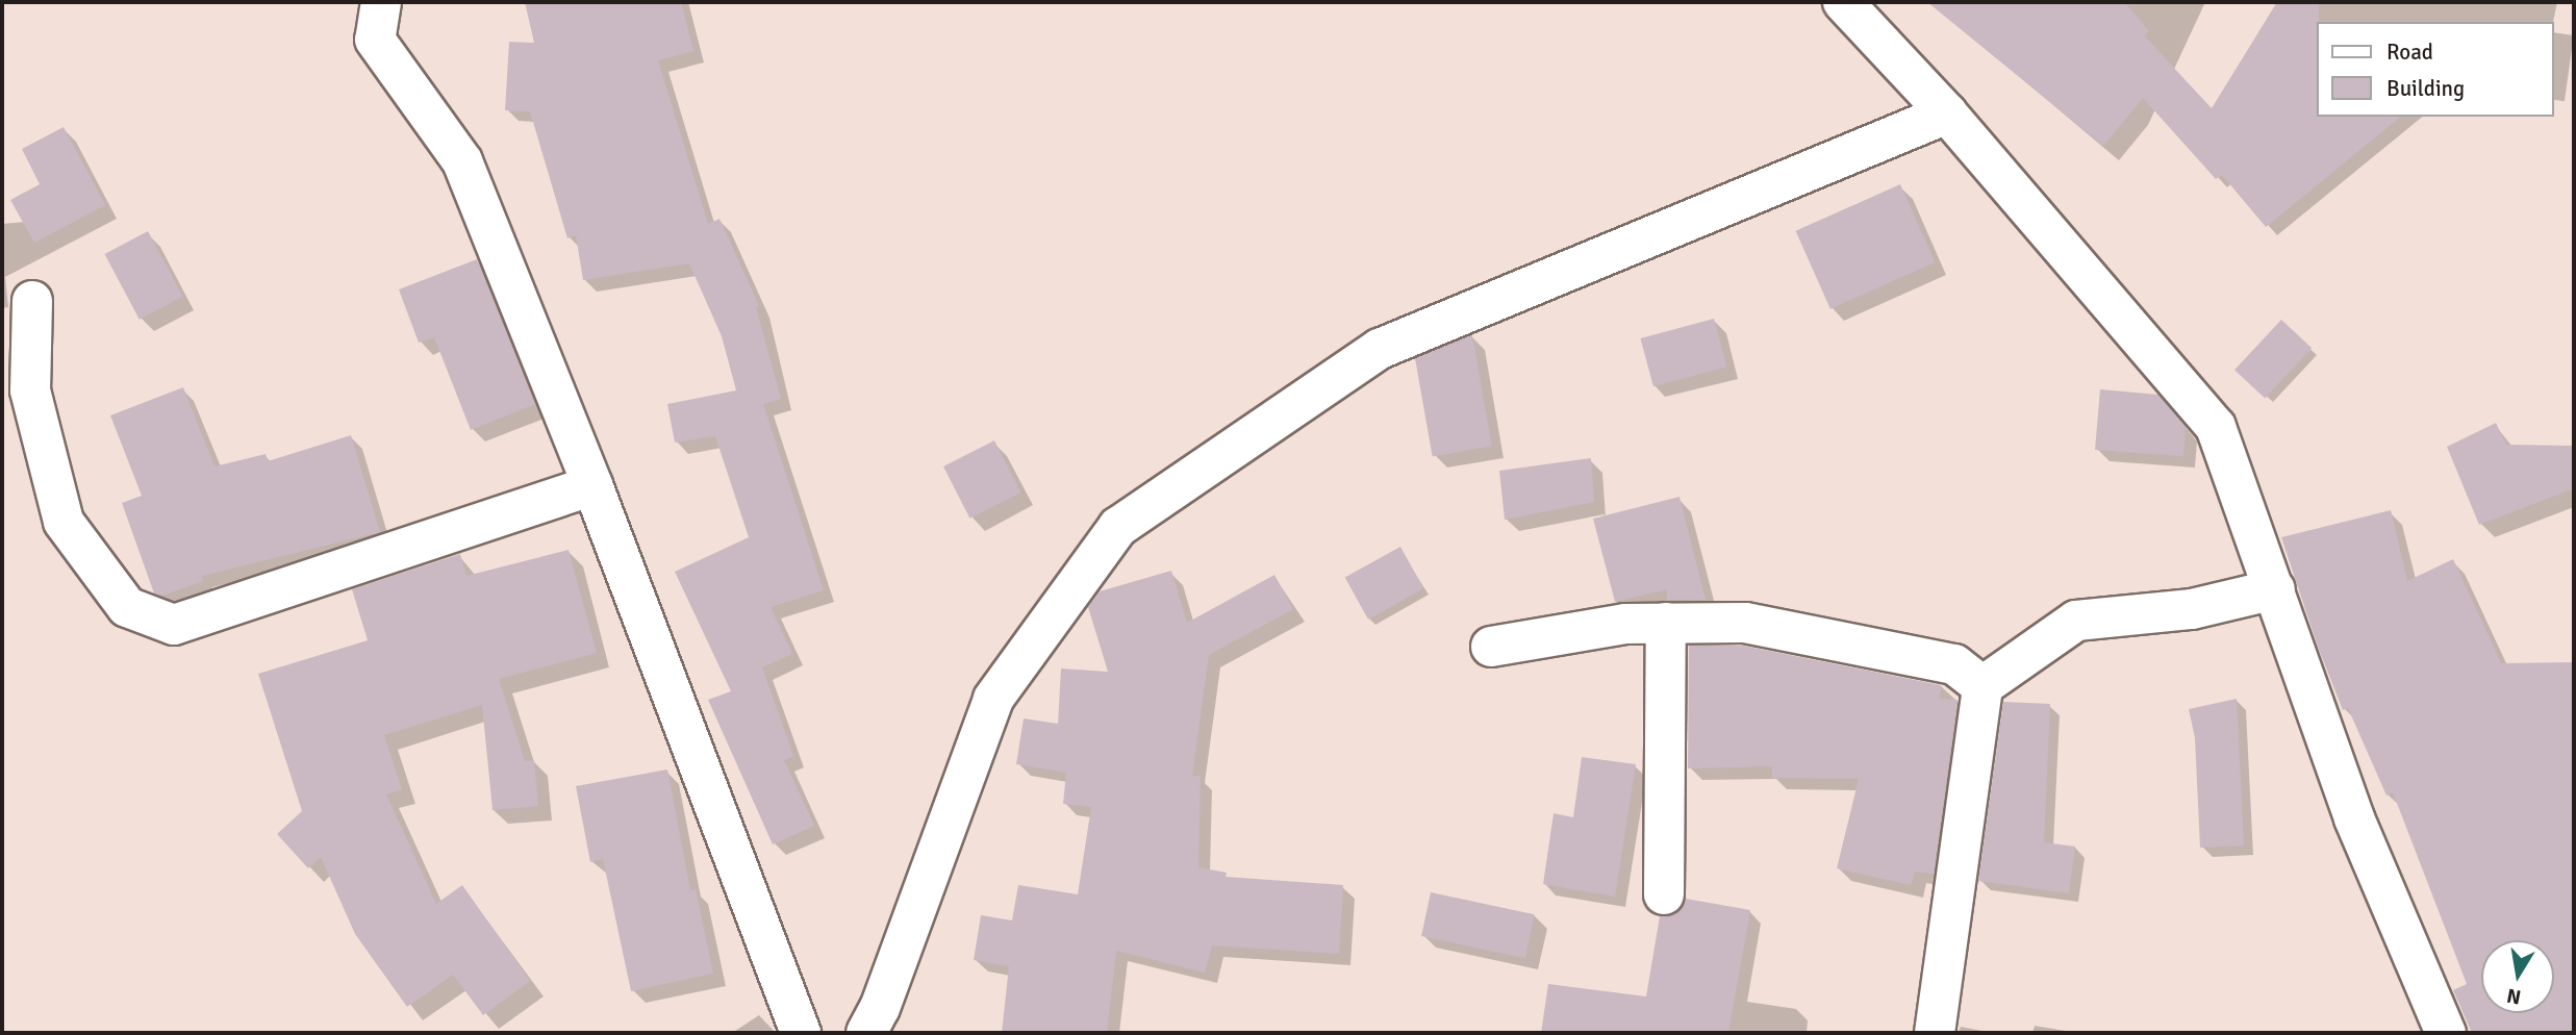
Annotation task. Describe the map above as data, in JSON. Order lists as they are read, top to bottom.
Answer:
{
  "legend": ["Road", "Building"],
  "north": "bottom"
}
